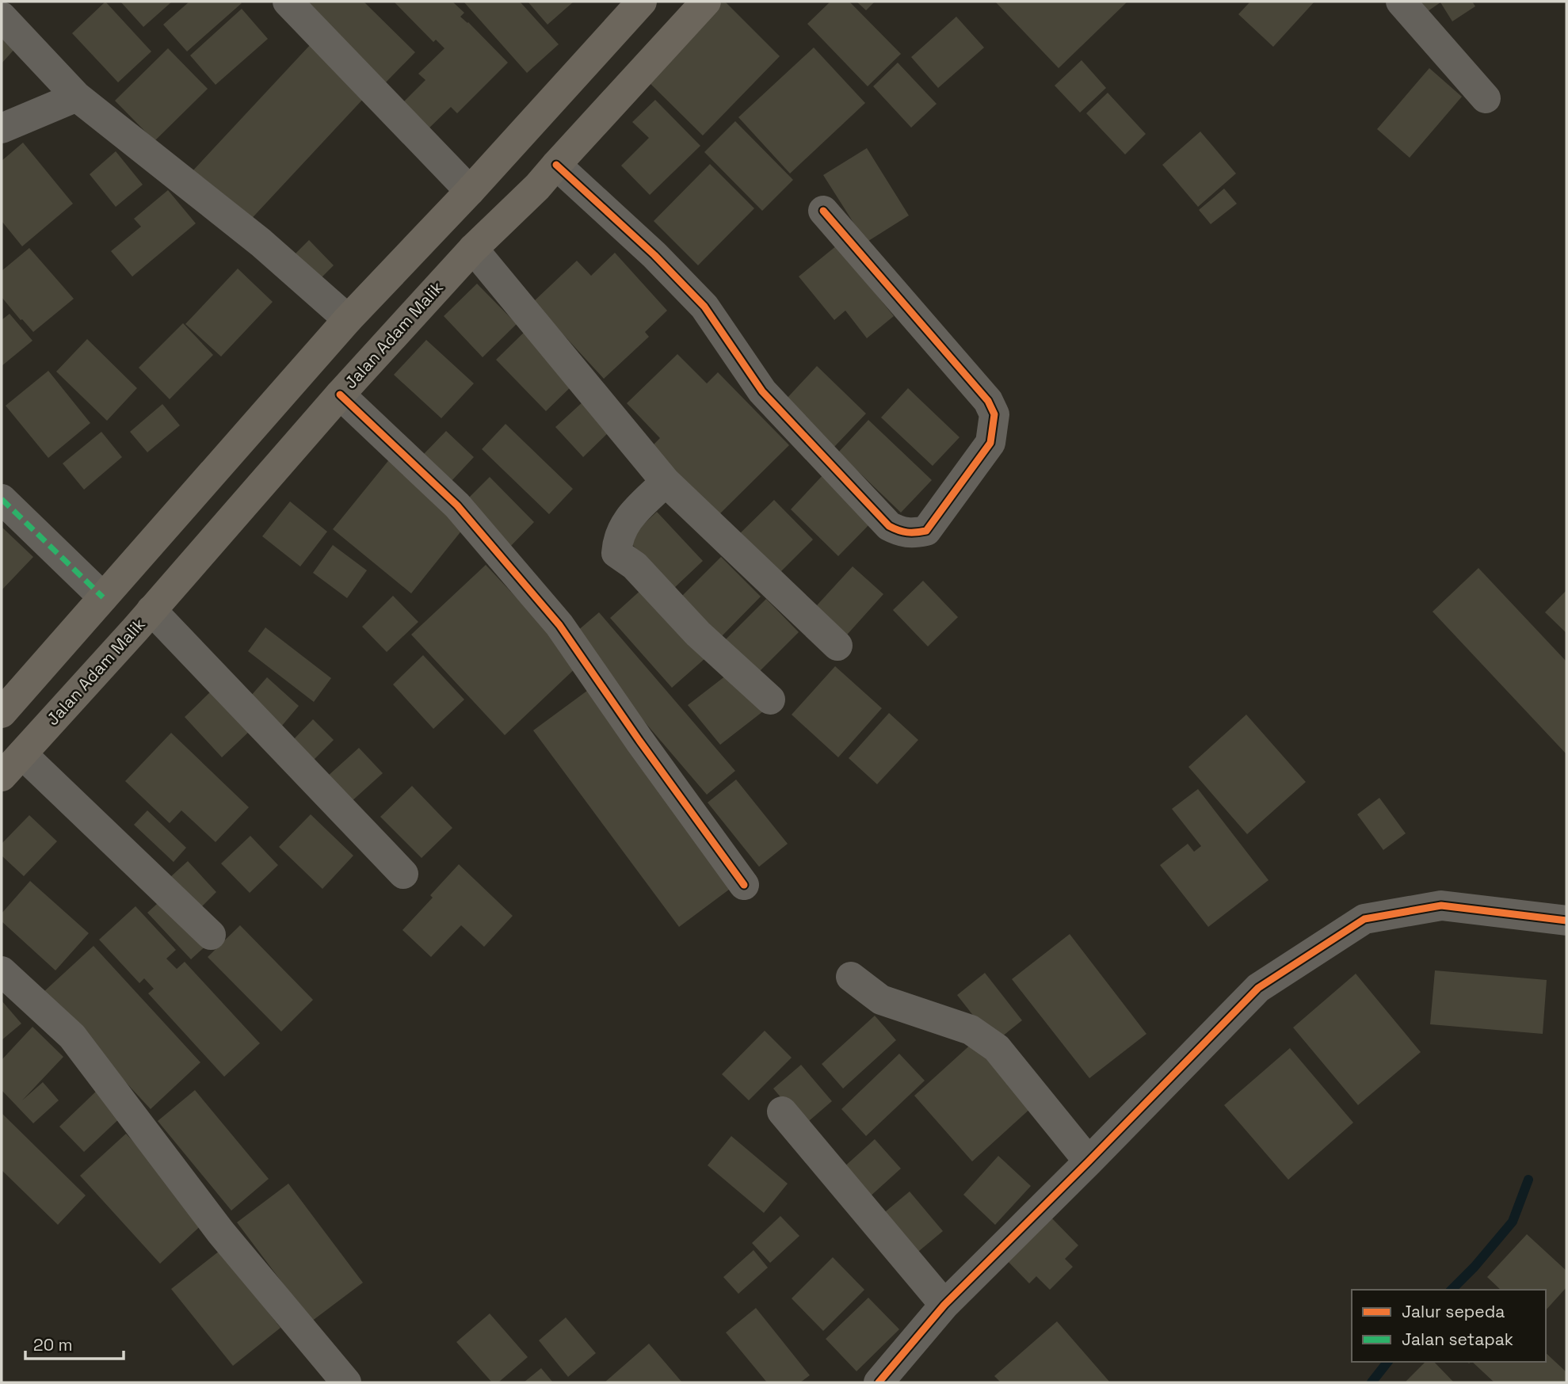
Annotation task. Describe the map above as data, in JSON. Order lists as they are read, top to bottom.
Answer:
{
  "streets": {
    "main road": ["Jalan Adam Malik"]
  },
  "legend": ["Jalur sepeda", "Jalan setapak"],
  "scale_bar": "20 m"
}
